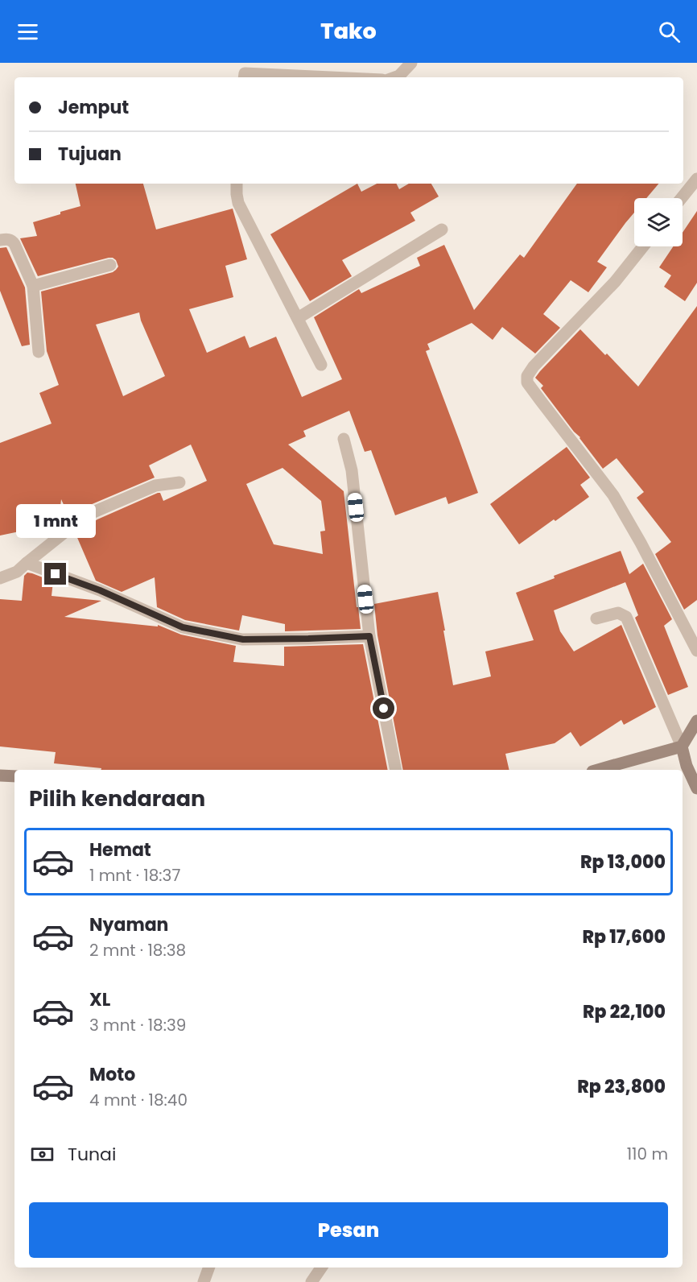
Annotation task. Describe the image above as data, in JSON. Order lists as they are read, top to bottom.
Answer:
{
  "page": {
    "header": "Tako",
    "banner": ["Jemput", "Tujuan"],
    "bubble": "1 mnt",
    "heading": "Pilih kendaraan",
    "list": [
      {
        "name": "Hemat",
        "note": "1 mnt · 18:37",
        "value": "Rp 13,000"
      },
      {
        "name": "Nyaman",
        "note": "2 mnt · 18:38",
        "value": "Rp 17,600"
      },
      {
        "name": "XL",
        "note": "3 mnt · 18:39",
        "value": "Rp 22,100"
      },
      {
        "name": "Moto",
        "note": "4 mnt · 18:40",
        "value": "Rp 23,800"
      }
    ],
    "pay": ["Tunai", "110 m"],
    "buttons": "Pesan"
  }
}
